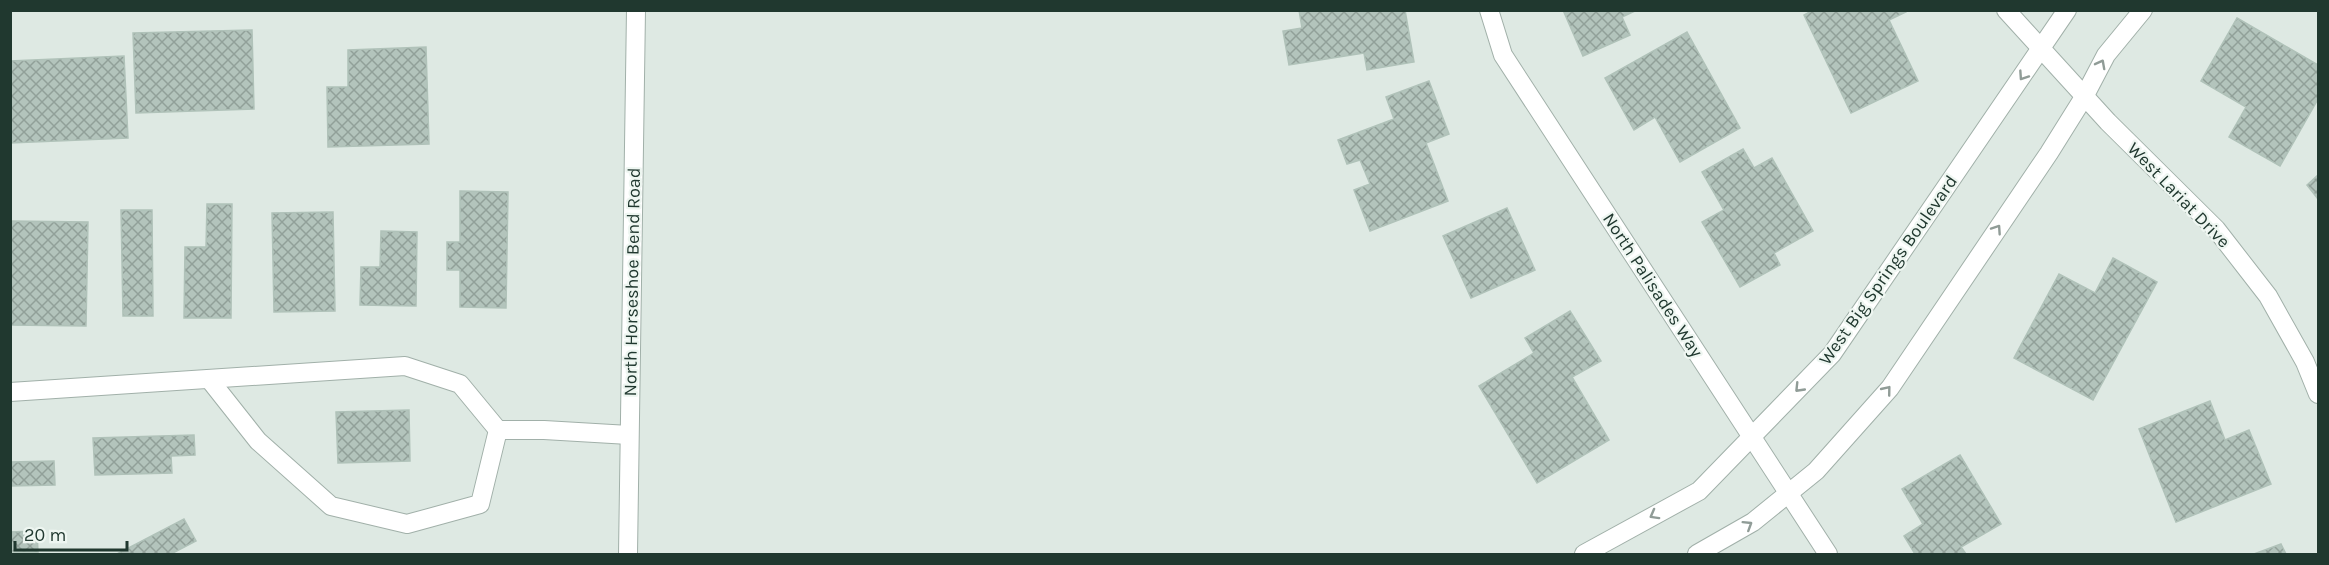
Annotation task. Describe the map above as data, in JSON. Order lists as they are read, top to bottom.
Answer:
{
  "streets": {
    "street": [
      "West Lariat Drive",
      "West Big Springs Boulevard",
      "North Horseshoe Bend Road",
      "North Palisades Way"
    ]
  },
  "crossings": [
    ["West Lariat Drive", "West Big Springs Boulevard"],
    ["West Big Springs Boulevard", "North Palisades Way"]
  ],
  "scale_bar": "20 m"
}
